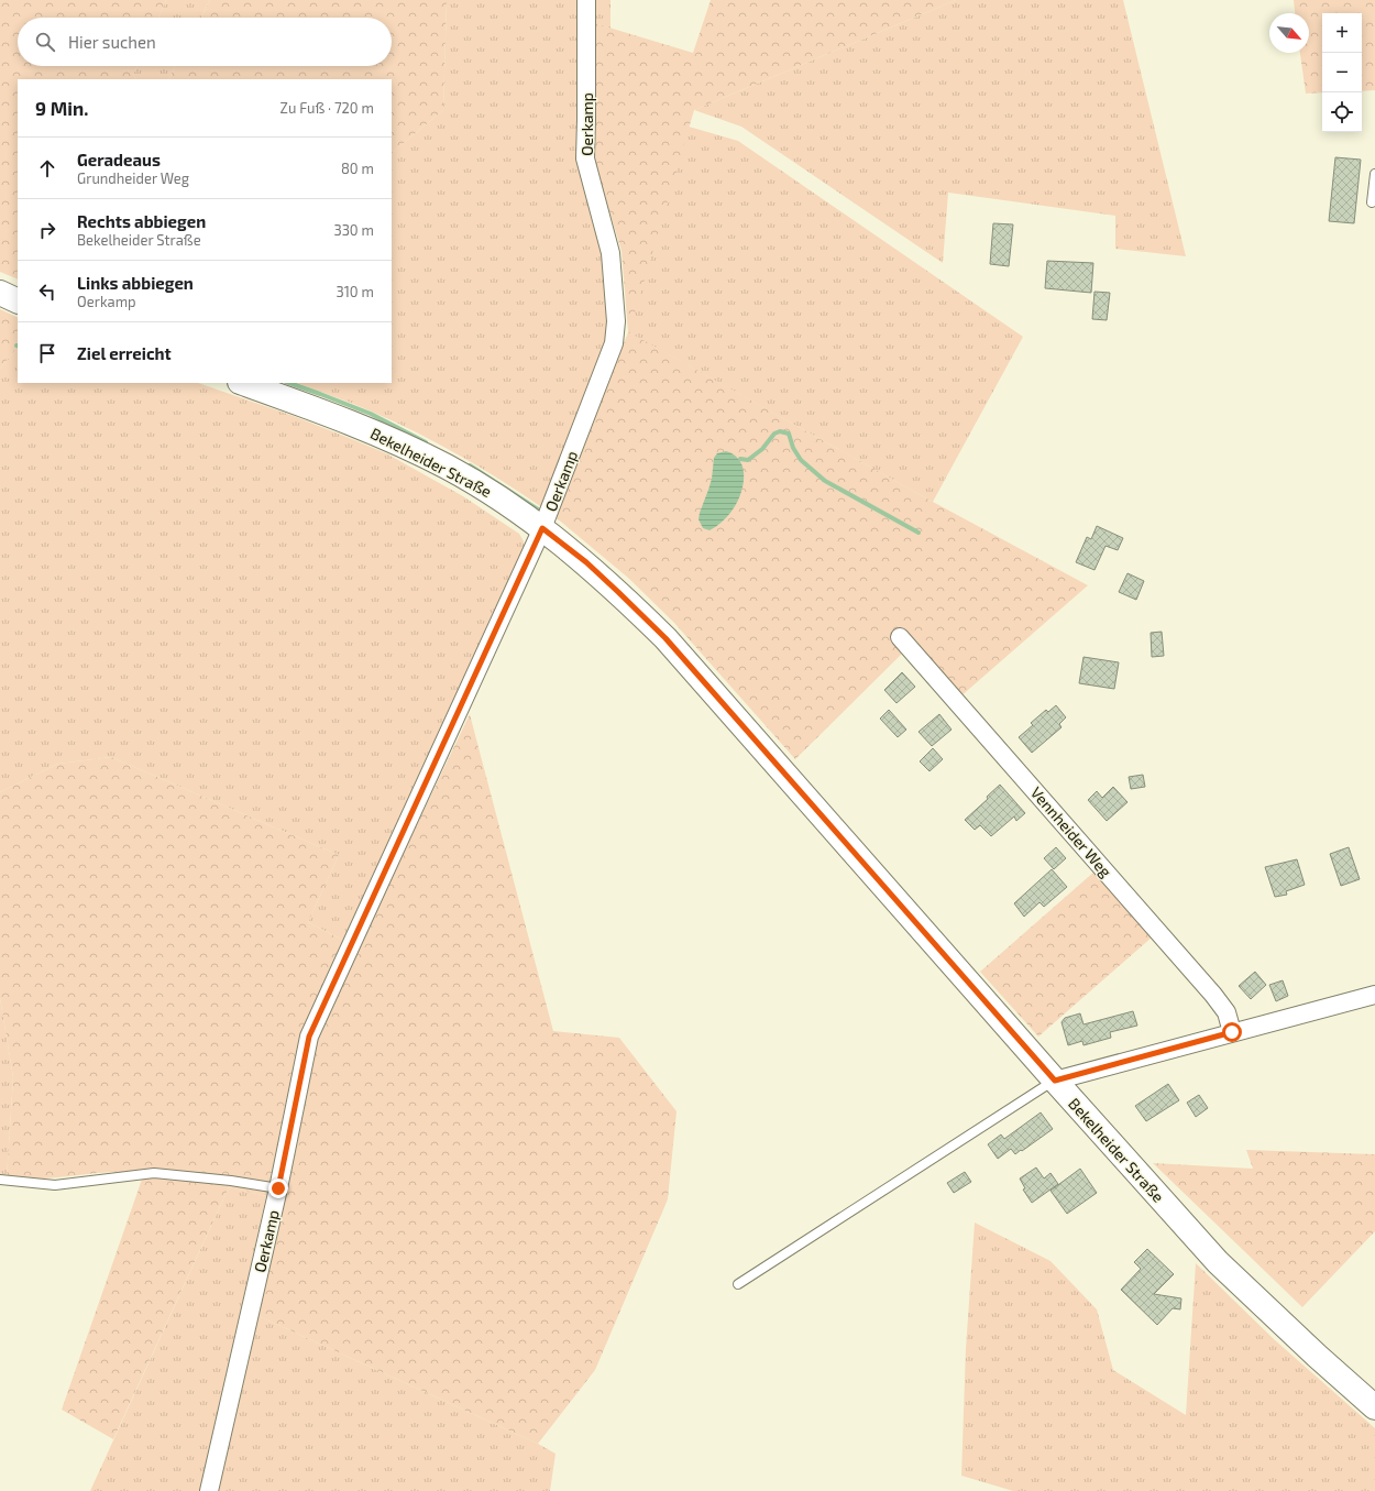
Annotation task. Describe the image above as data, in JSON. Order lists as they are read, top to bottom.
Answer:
{
  "streets": {
    "street": ["Oerkamp", "Bekelheider Straße", "Vennheider Weg"]
  },
  "crossings": [
    ["Oerkamp", "Bekelheider Straße"]
  ],
  "north": "bottom right",
  "page": {
    "map_buttons": ["+", "−"],
    "search": "Hier suchen",
    "heading": ["9 Min.", "Zu Fuß · 720 m"],
    "list": [
      ["Geradeaus", "Grundheider Weg", "80 m"],
      ["Rechts abbiegen", "Bekelheider Straße", "330 m"],
      ["Links abbiegen", "Oerkamp", "310 m"],
      "Ziel erreicht"
    ]
  }
}
